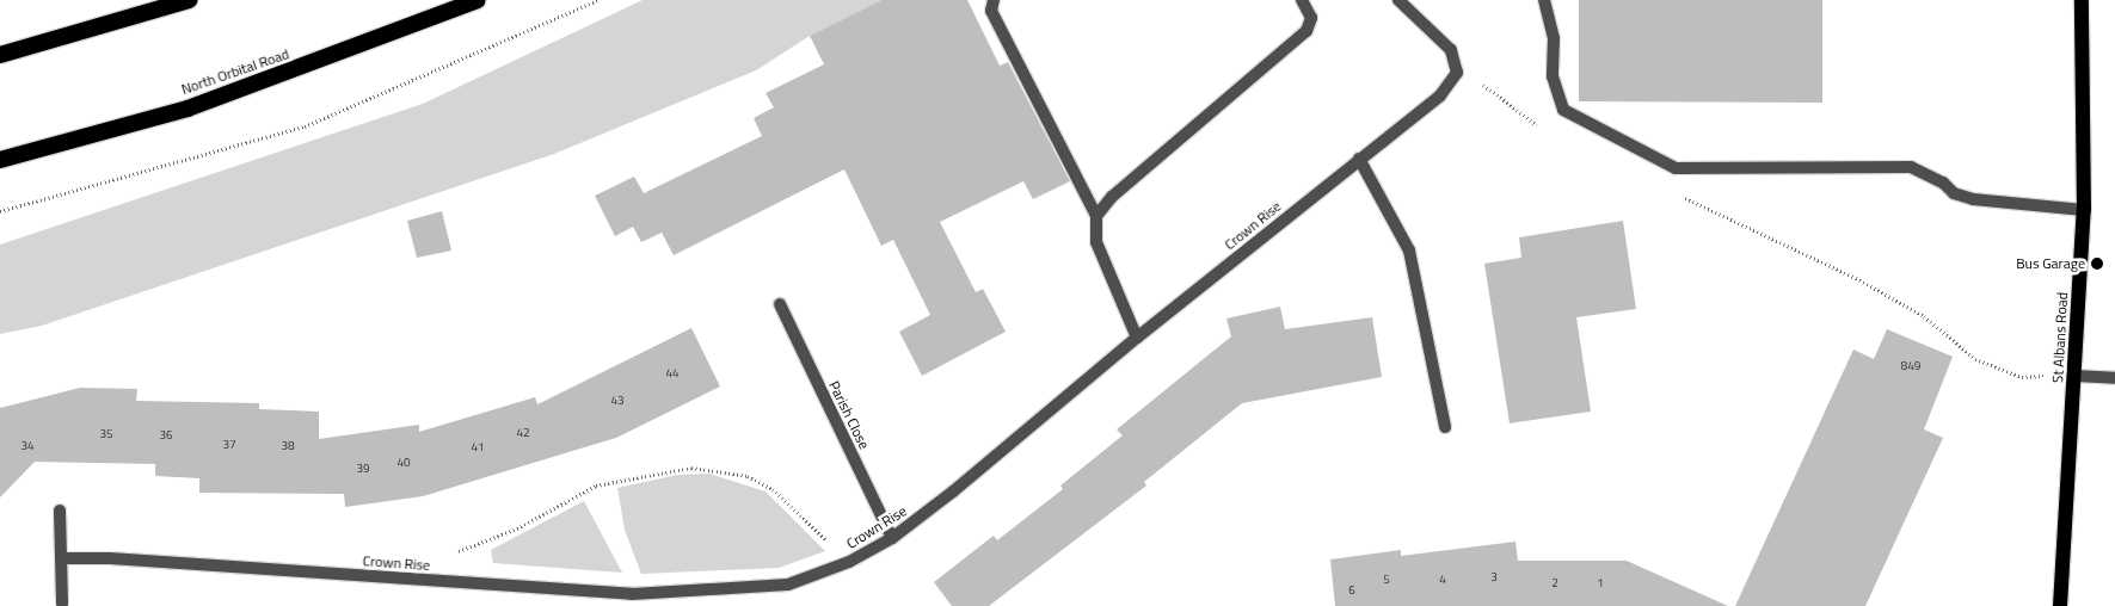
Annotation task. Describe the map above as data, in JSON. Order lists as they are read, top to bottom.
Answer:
{
  "streets": {
    "highway": ["North Orbital Road"],
    "main road": ["St Albans Road"],
    "street": ["Crown Rise", "Parish Close"]
  },
  "crossings": [
    ["Crown Rise", "Parish Close"]
  ],
  "places": ["Bus Garage"],
  "house_numbers": [
    "849",
    "44",
    "43",
    "42",
    "35",
    "36",
    "37",
    "34",
    "38",
    "41",
    "40",
    "39",
    "3",
    "5",
    "4",
    "2",
    "1",
    "6"
  ]
}
